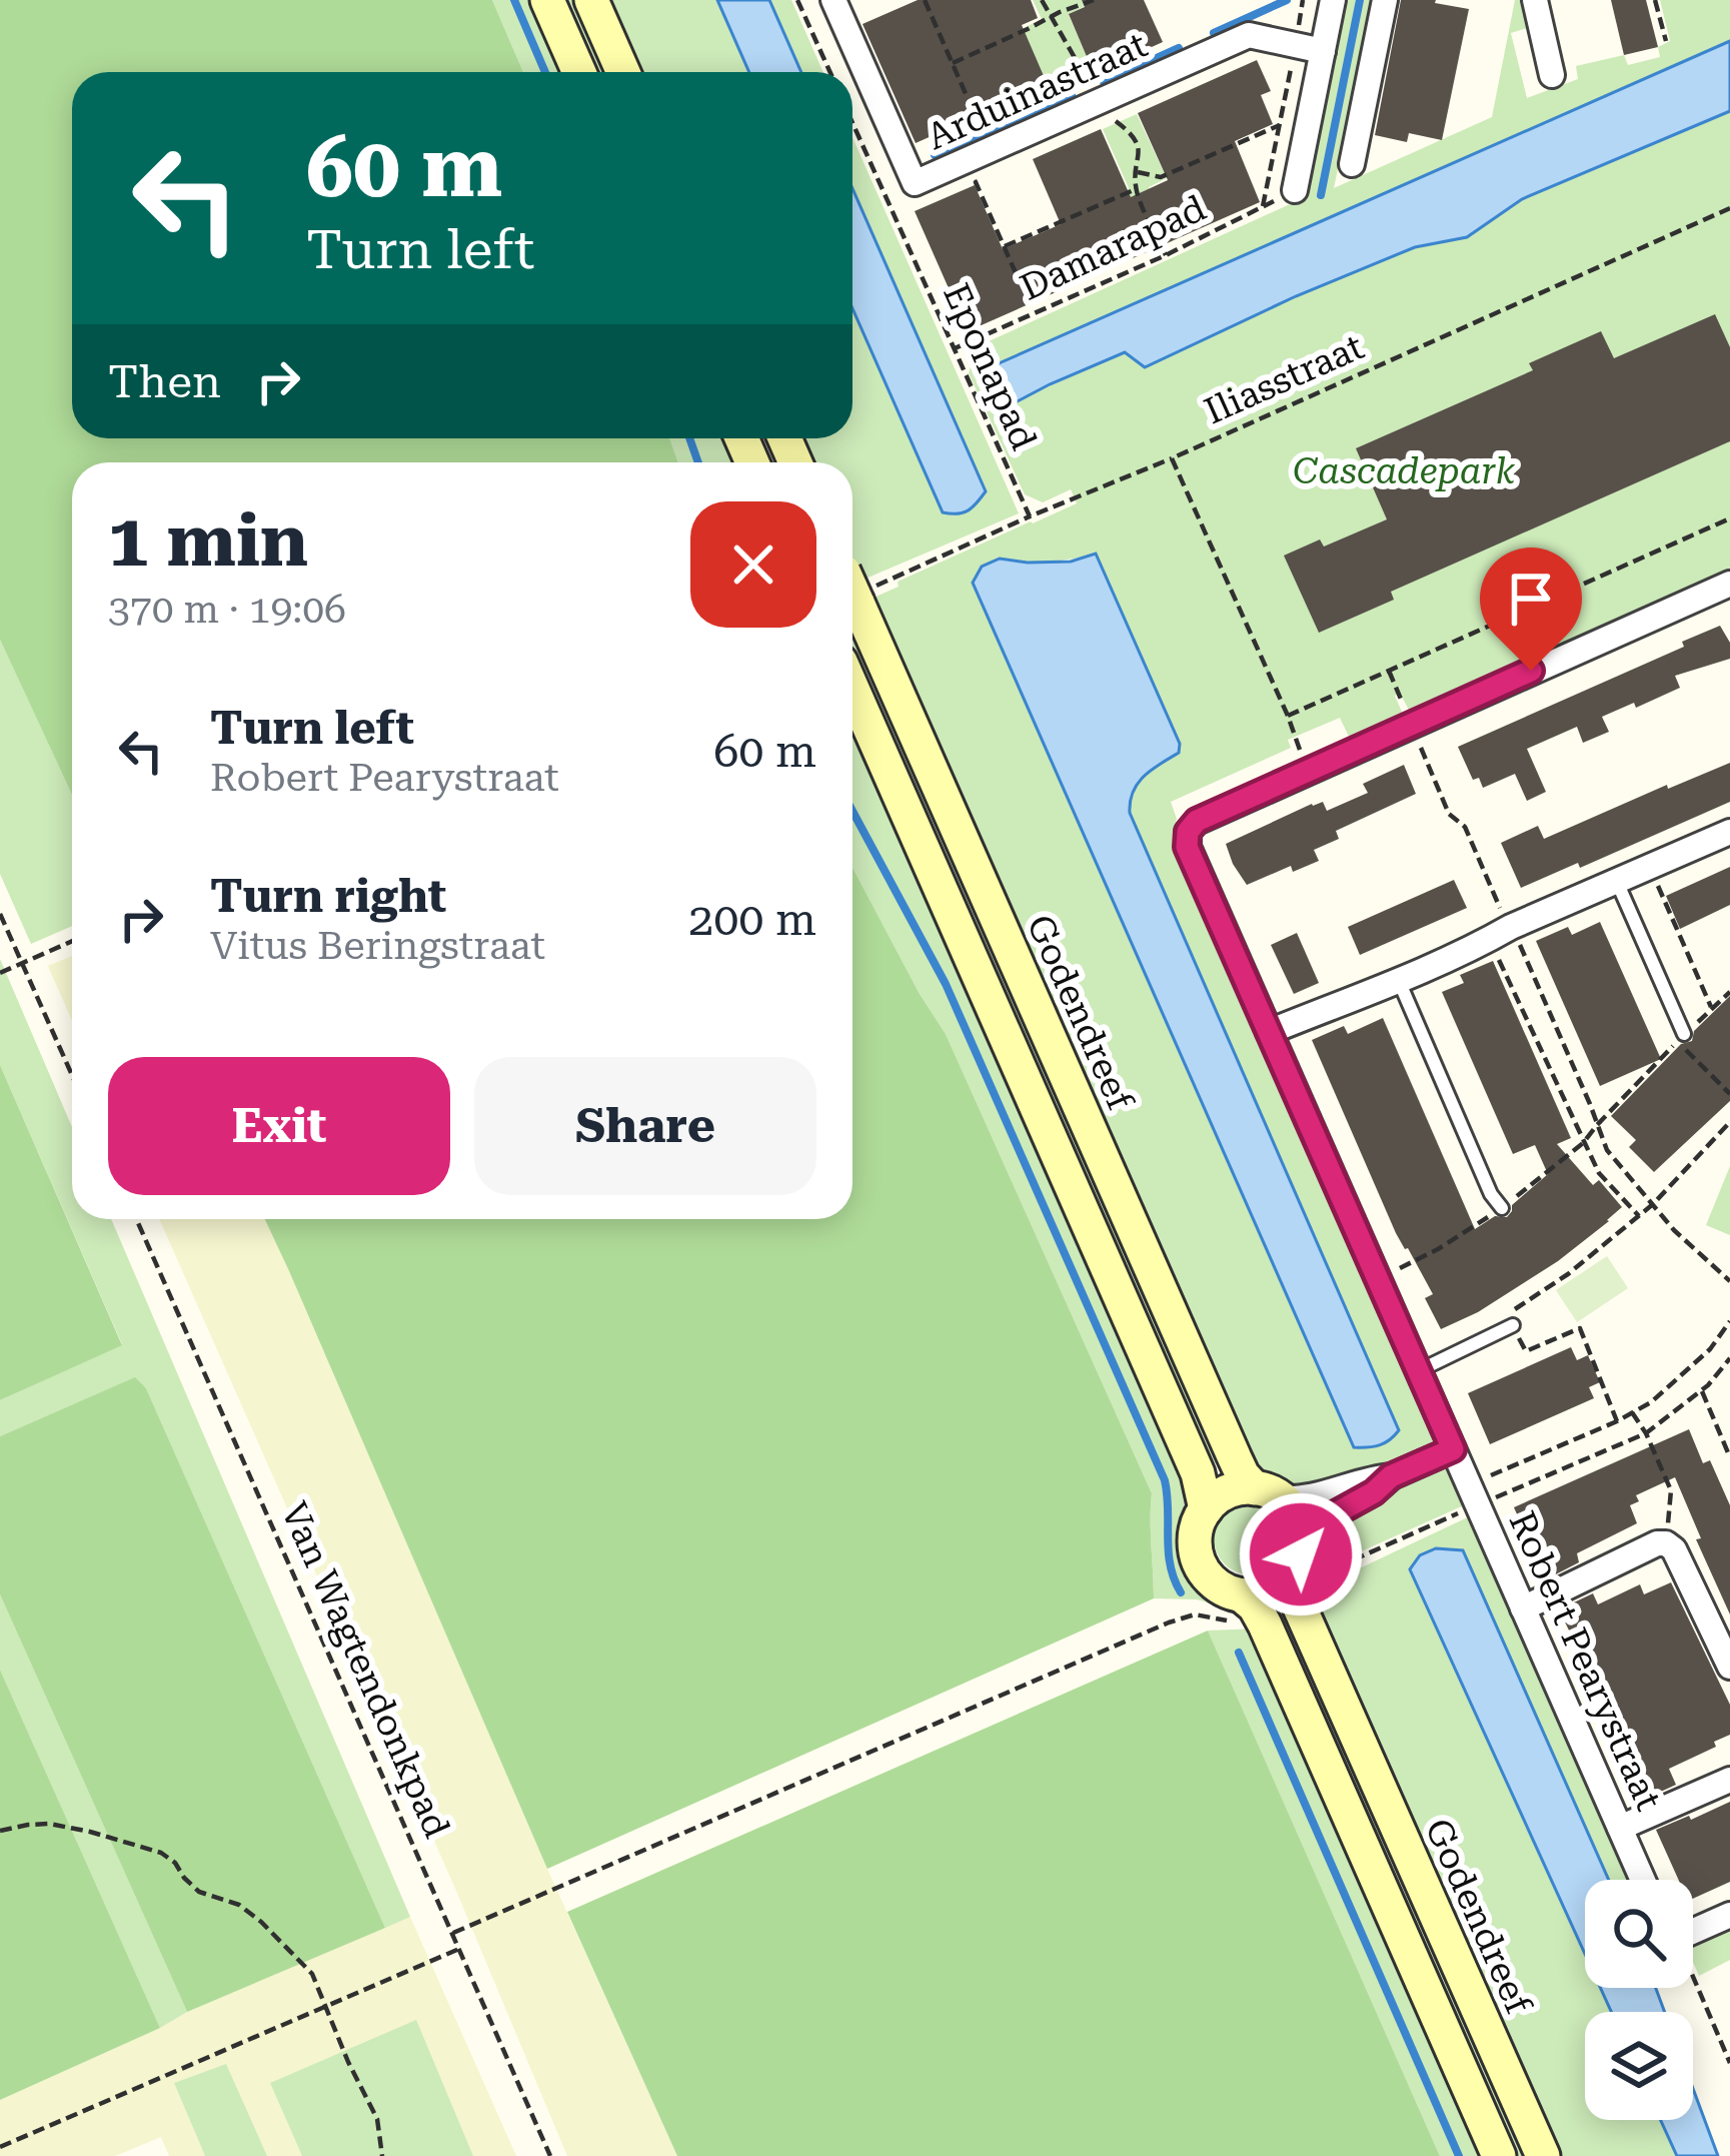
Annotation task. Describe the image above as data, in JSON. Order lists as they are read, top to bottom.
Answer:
{
  "streets": {
    "main road": ["Godendreef"],
    "street": ["Arduinastraat", "Robert Pearystraat"],
    "path": [
      "Damarapad",
      "Eponapad",
      "Iliasstraat",
      "Van Wagtendonkpad"
    ]
  },
  "crossings": [
    ["Damarapad", "Eponapad"],
    ["Iliasstraat", "Robert Pearystraat"]
  ],
  "parks": ["Cascadepark"],
  "page": {
    "turn": ["60 m", "Turn left"],
    "then": "Then",
    "heading": ["1 min", "370 m · 19:06"],
    "list": [
      {
        "name": "Turn left",
        "note": "Robert Pearystraat",
        "value": "60 m"
      },
      {
        "name": "Turn right",
        "note": "Vitus Beringstraat",
        "value": "200 m"
      }
    ],
    "buttons": ["Exit", "Share"]
  }
}
